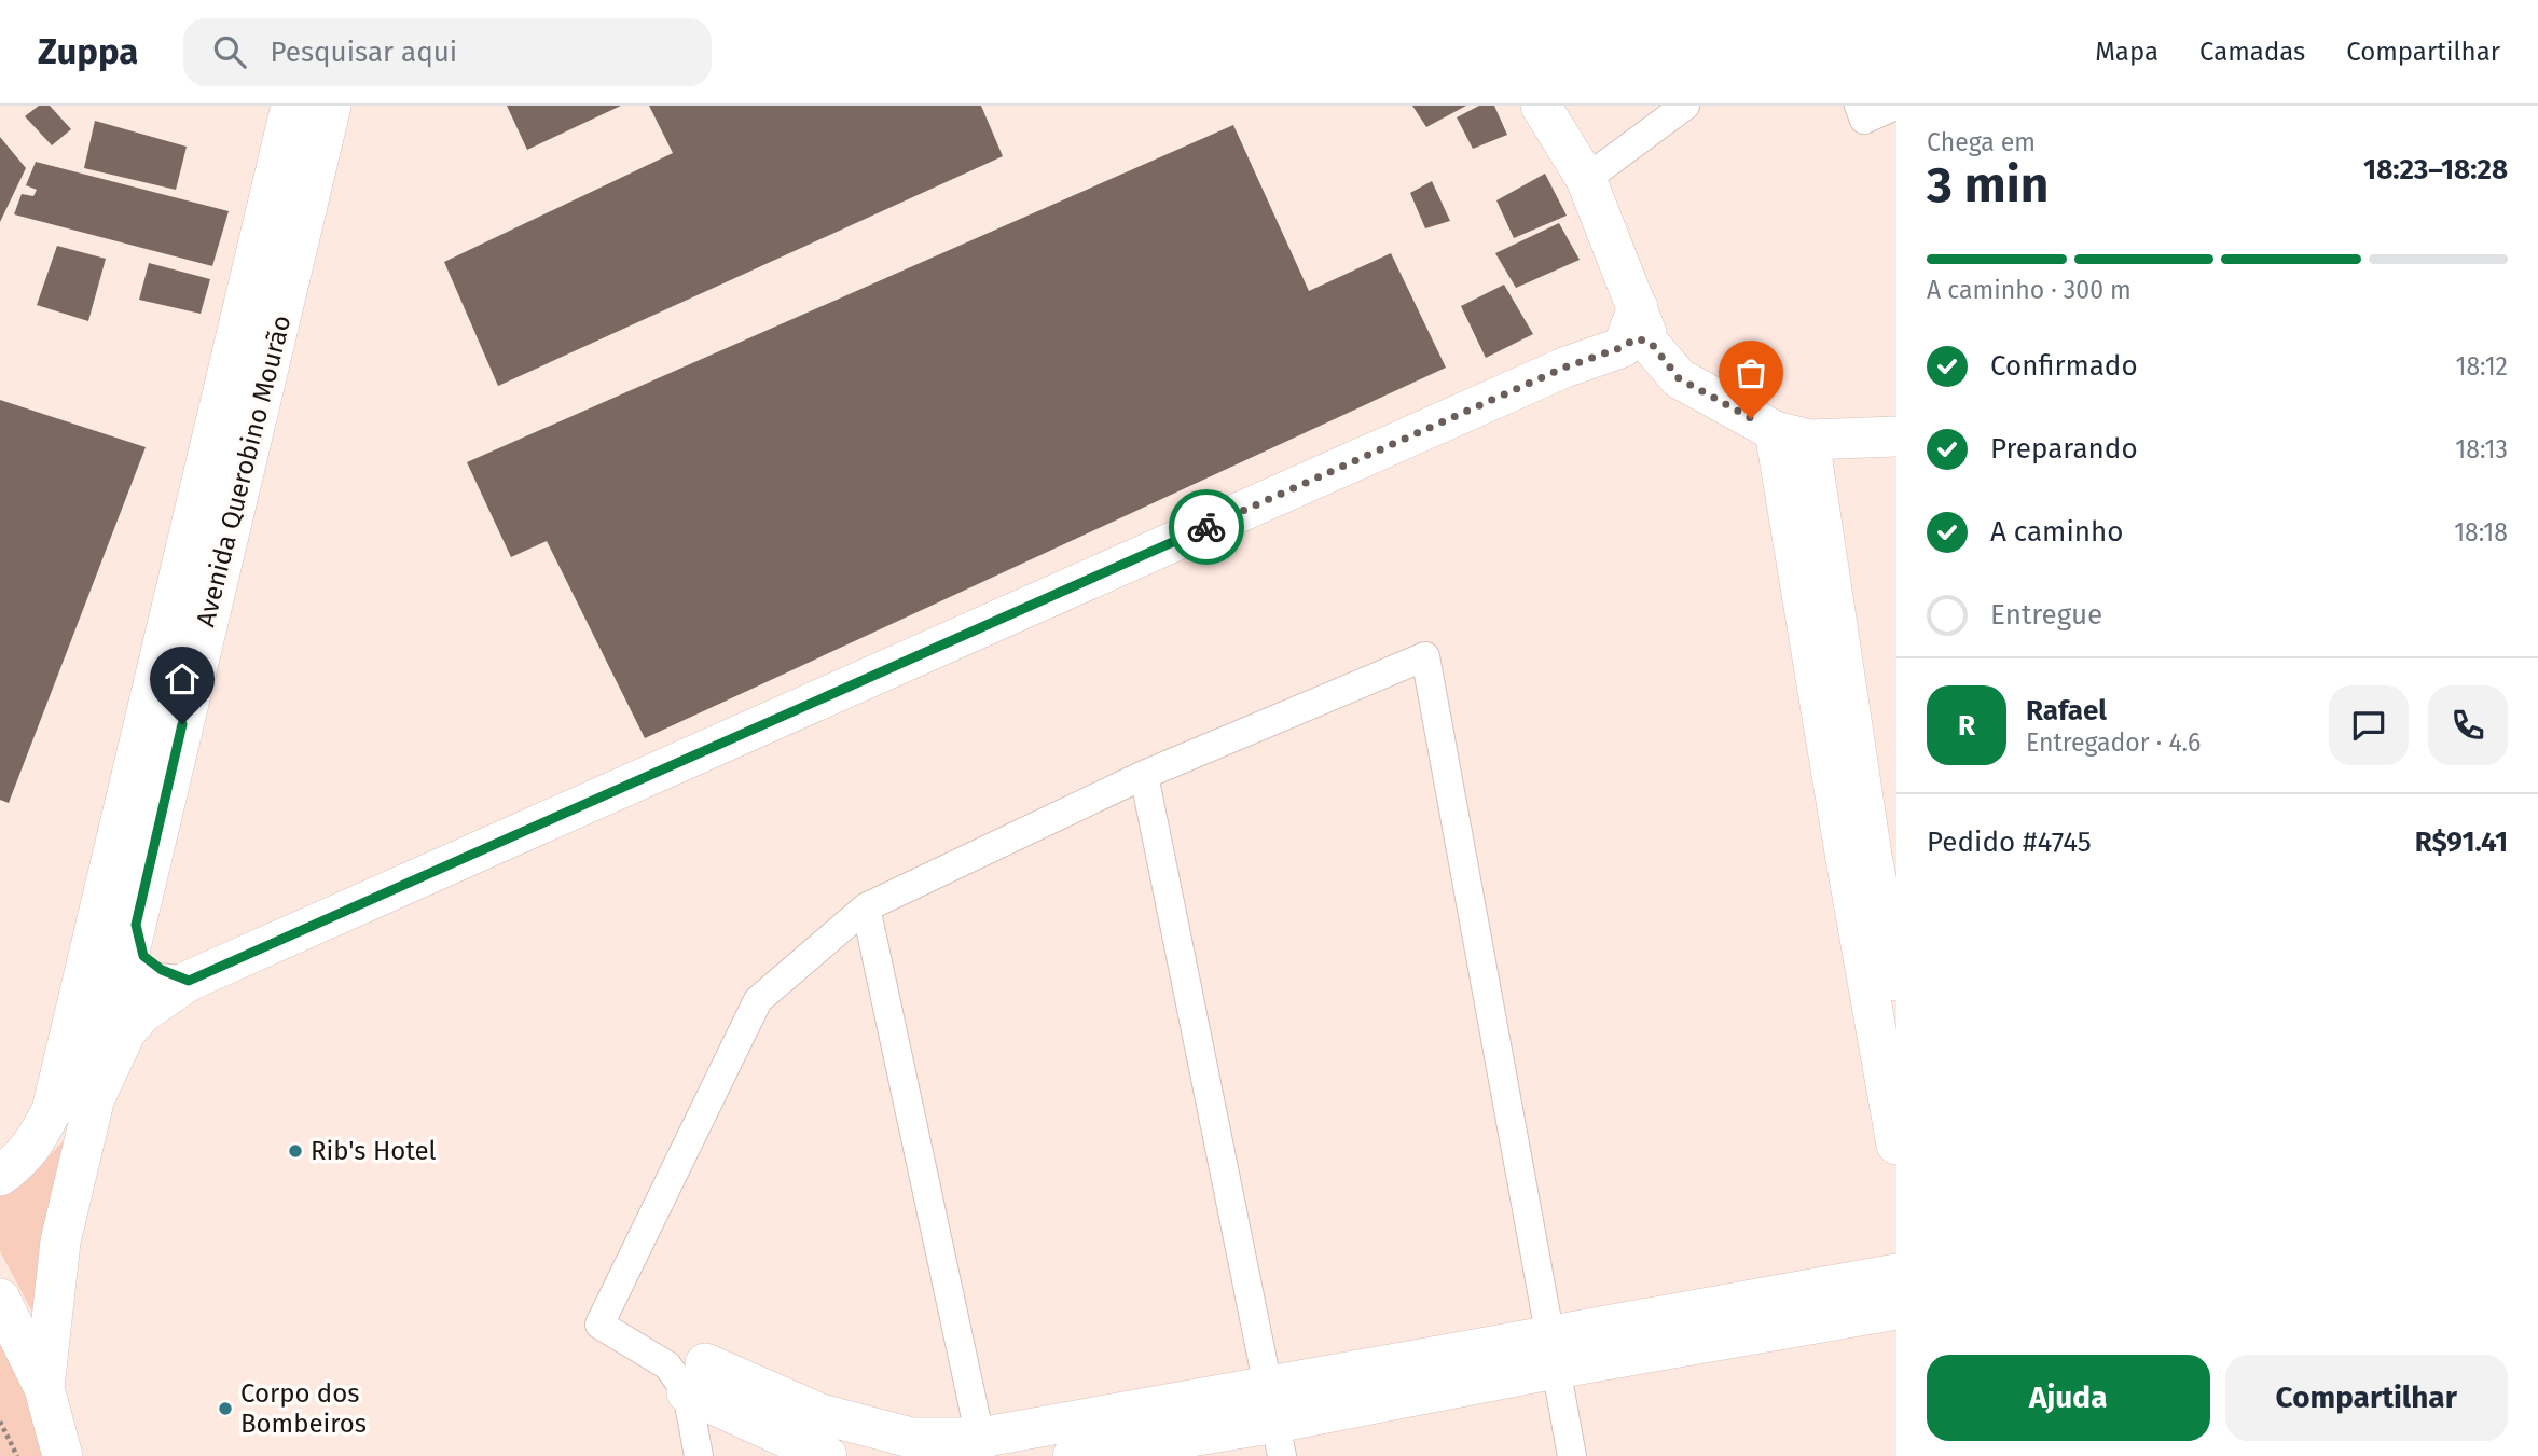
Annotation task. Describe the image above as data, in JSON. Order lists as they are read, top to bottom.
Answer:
{
  "streets": {
    "street": ["Avenida Querobino Mourão"]
  },
  "places": ["Rib's Hotel", "Corpo dos Bombeiros"],
  "page": {
    "header": "Zuppa",
    "search": "Pesquisar aqui",
    "nav": ["Mapa", "Camadas", "Compartilhar"],
    "heading": ["3 min", "Chega em", "18:23–18:28"],
    "panel": [
      "Rafael",
      "Entregador · 4.6",
      "Pedido #4745",
      "R$91.41"
    ],
    "bar": "A caminho · 300 m",
    "list": [
      ["Confirmado", "18:12"],
      ["Preparando", "18:13"],
      ["A caminho", "18:18"],
      "Entregue"
    ],
    "round": "R",
    "buttons": ["Ajuda", "Compartilhar"]
  }
}
